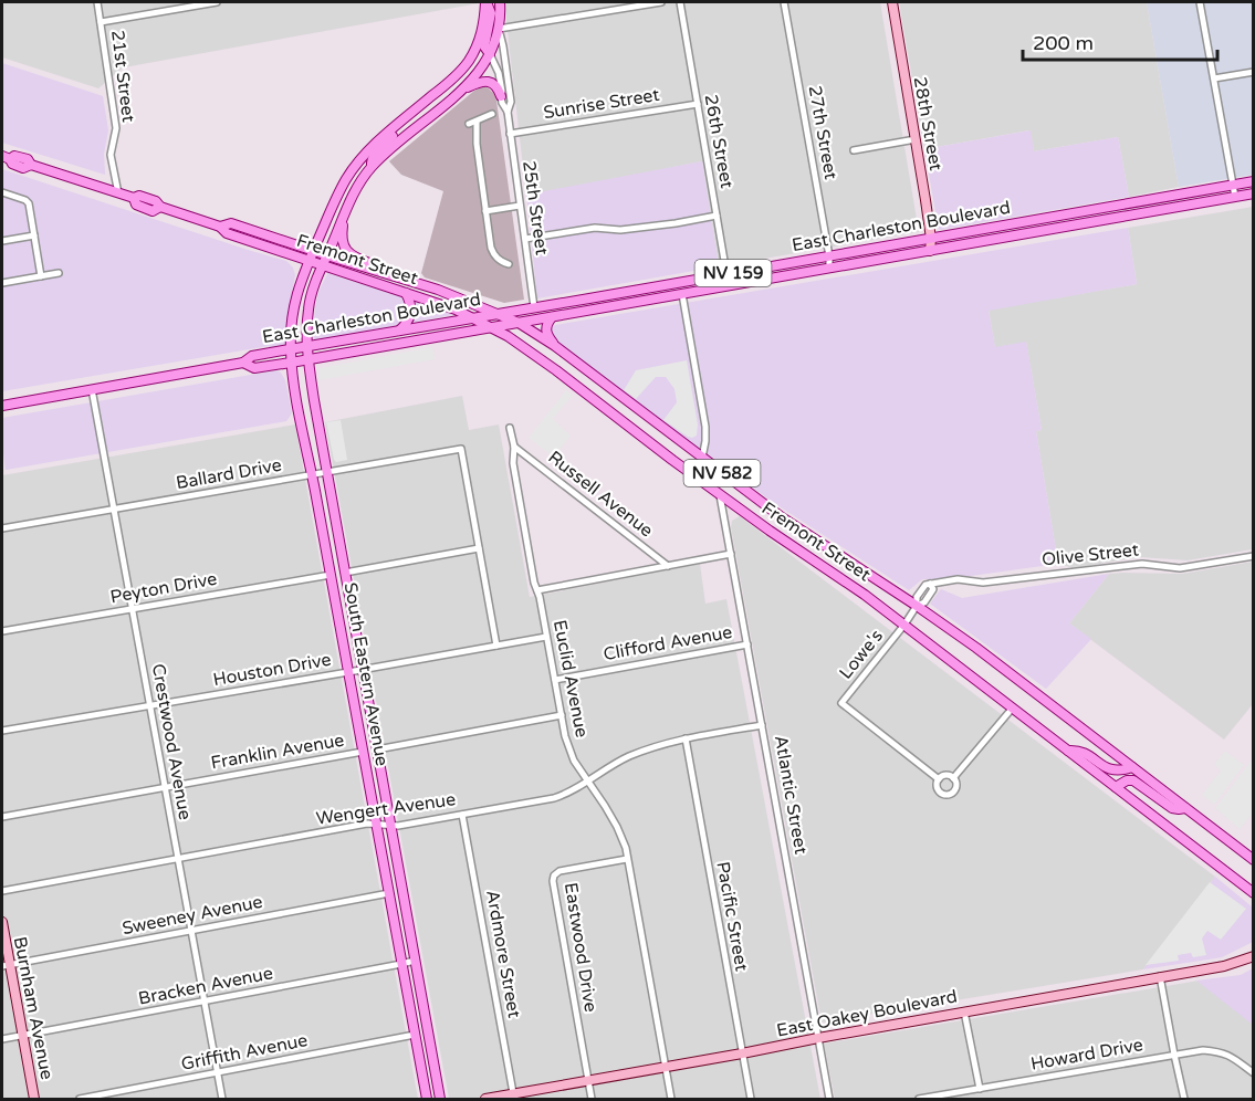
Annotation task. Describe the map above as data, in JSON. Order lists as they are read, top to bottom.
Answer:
{
  "streets": {
    "main road": [
      "East Charleston Boulevard",
      "Fremont Street",
      "NV 159",
      "NV 582",
      "South Eastern Avenue"
    ],
    "street": [
      "21st Street",
      "Sunrise Street",
      "28th Street",
      "27th Street",
      "26th Street",
      "25th Street",
      "Ballard Drive",
      "Russell Avenue",
      "Olive Street",
      "Peyton Drive",
      "Clifford Avenue",
      "Lowe's",
      "Houston Drive",
      "Euclid Avenue",
      "Crestwood Avenue",
      "Franklin Avenue",
      "Atlantic Street",
      "Wengert Avenue",
      "Sweeney Avenue",
      "Pacific Street",
      "Eastwood Drive",
      "Ardmore Street",
      "Bracken Avenue",
      "Burnham Avenue",
      "East Oakey Boulevard",
      "Griffith Avenue",
      "Howard Drive"
    ]
  },
  "crossings": [
    ["21st Street", "Fremont Street"],
    ["Sunrise Street", "26th Street"],
    ["Sunrise Street", "25th Street"],
    ["28th Street", "East Charleston Boulevard"],
    ["27th Street", "East Charleston Boulevard"],
    ["26th Street", "East Charleston Boulevard"],
    ["25th Street", "East Charleston Boulevard"],
    ["East Charleston Boulevard", "Fremont Street"],
    ["East Charleston Boulevard", "South Eastern Avenue"],
    ["East Charleston Boulevard", "Crestwood Avenue"],
    ["Fremont Street", "Olive Street"],
    ["Fremont Street", "Lowe's"],
    ["Fremont Street", "South Eastern Avenue"],
    ["Fremont Street", "Atlantic Street"],
    ["Ballard Drive", "South Eastern Avenue"],
    ["Ballard Drive", "Crestwood Avenue"],
    ["Russell Avenue", "Euclid Avenue"],
    ["Olive Street", "Lowe's"],
    ["Peyton Drive", "South Eastern Avenue"],
    ["Peyton Drive", "Crestwood Avenue"],
    ["Clifford Avenue", "Euclid Avenue"],
    ["Clifford Avenue", "Atlantic Street"],
    ["Houston Drive", "South Eastern Avenue"],
    ["Houston Drive", "Euclid Avenue"],
    ["Houston Drive", "Crestwood Avenue"],
    ["South Eastern Avenue", "Franklin Avenue"],
    ["South Eastern Avenue", "Wengert Avenue"],
    ["South Eastern Avenue", "Sweeney Avenue"],
    ["South Eastern Avenue", "Bracken Avenue"],
    ["South Eastern Avenue", "Griffith Avenue"],
    ["Euclid Avenue", "Wengert Avenue"],
    ["Euclid Avenue", "Eastwood Drive"],
    ["Euclid Avenue", "East Oakey Boulevard"],
    ["Crestwood Avenue", "Franklin Avenue"],
    ["Crestwood Avenue", "Wengert Avenue"],
    ["Crestwood Avenue", "Sweeney Avenue"],
    ["Crestwood Avenue", "Bracken Avenue"],
    ["Crestwood Avenue", "Griffith Avenue"],
    ["Atlantic Street", "Wengert Avenue"],
    ["Atlantic Street", "East Oakey Boulevard"],
    ["Wengert Avenue", "Pacific Street"],
    ["Wengert Avenue", "Ardmore Street"],
    ["Sweeney Avenue", "Burnham Avenue"],
    ["Pacific Street", "East Oakey Boulevard"],
    ["Eastwood Drive", "East Oakey Boulevard"],
    ["Ardmore Street", "East Oakey Boulevard"],
    ["Bracken Avenue", "Burnham Avenue"]
  ],
  "scale_bar": "200 m"
}
